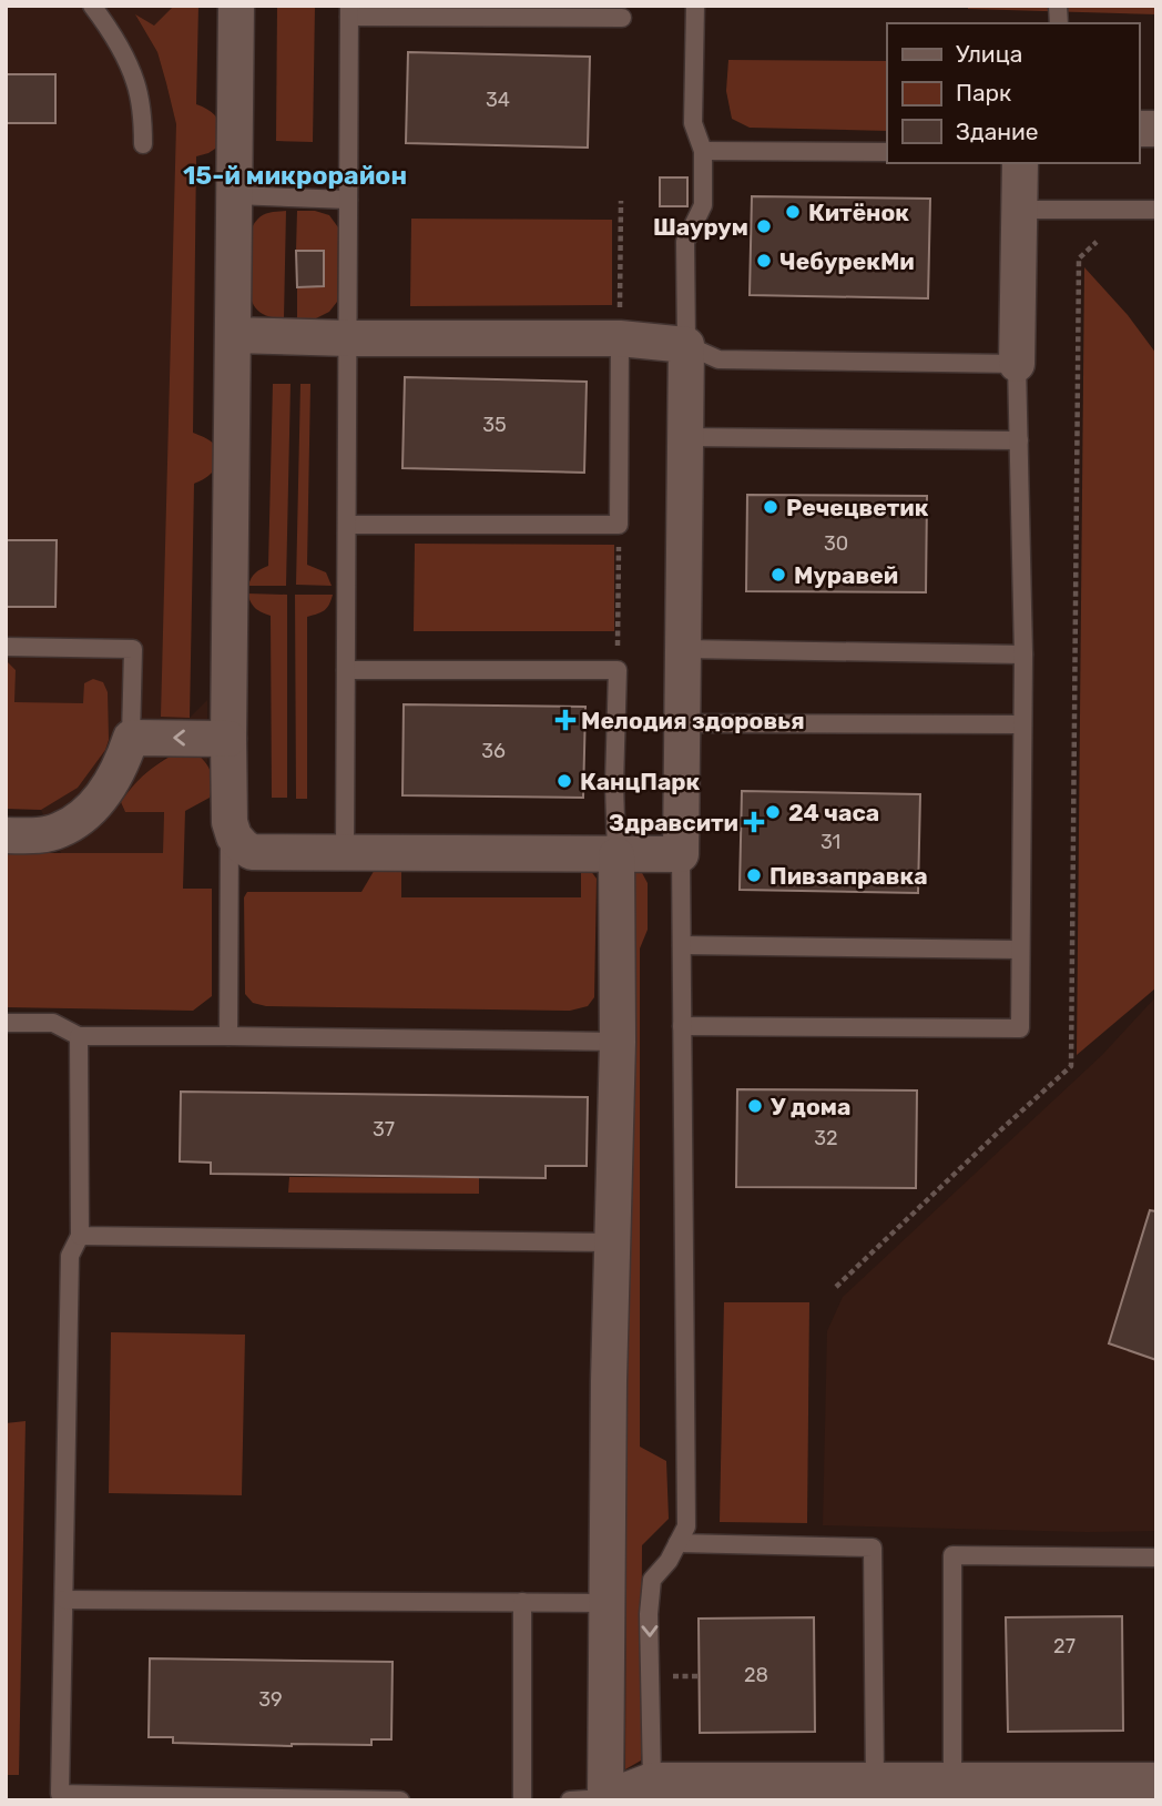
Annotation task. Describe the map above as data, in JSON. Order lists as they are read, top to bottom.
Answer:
{
  "districts": ["15-й микрорайон"],
  "places": {
    "other": [
      "Китёнок",
      "Шаурум",
      "ЧебурекМи",
      "Речецветик",
      "Муравей",
      "КанцПарк",
      "24 часа",
      "Пивзаправка",
      "У дома"
    ],
    "health": ["Мелодия здоровья", "Здравсити"]
  },
  "house_numbers": [
    "34",
    "35",
    "30",
    "36",
    "31",
    "37",
    "32",
    "27",
    "28",
    "39"
  ],
  "legend": ["Улица", "Парк", "Здание"]
}
